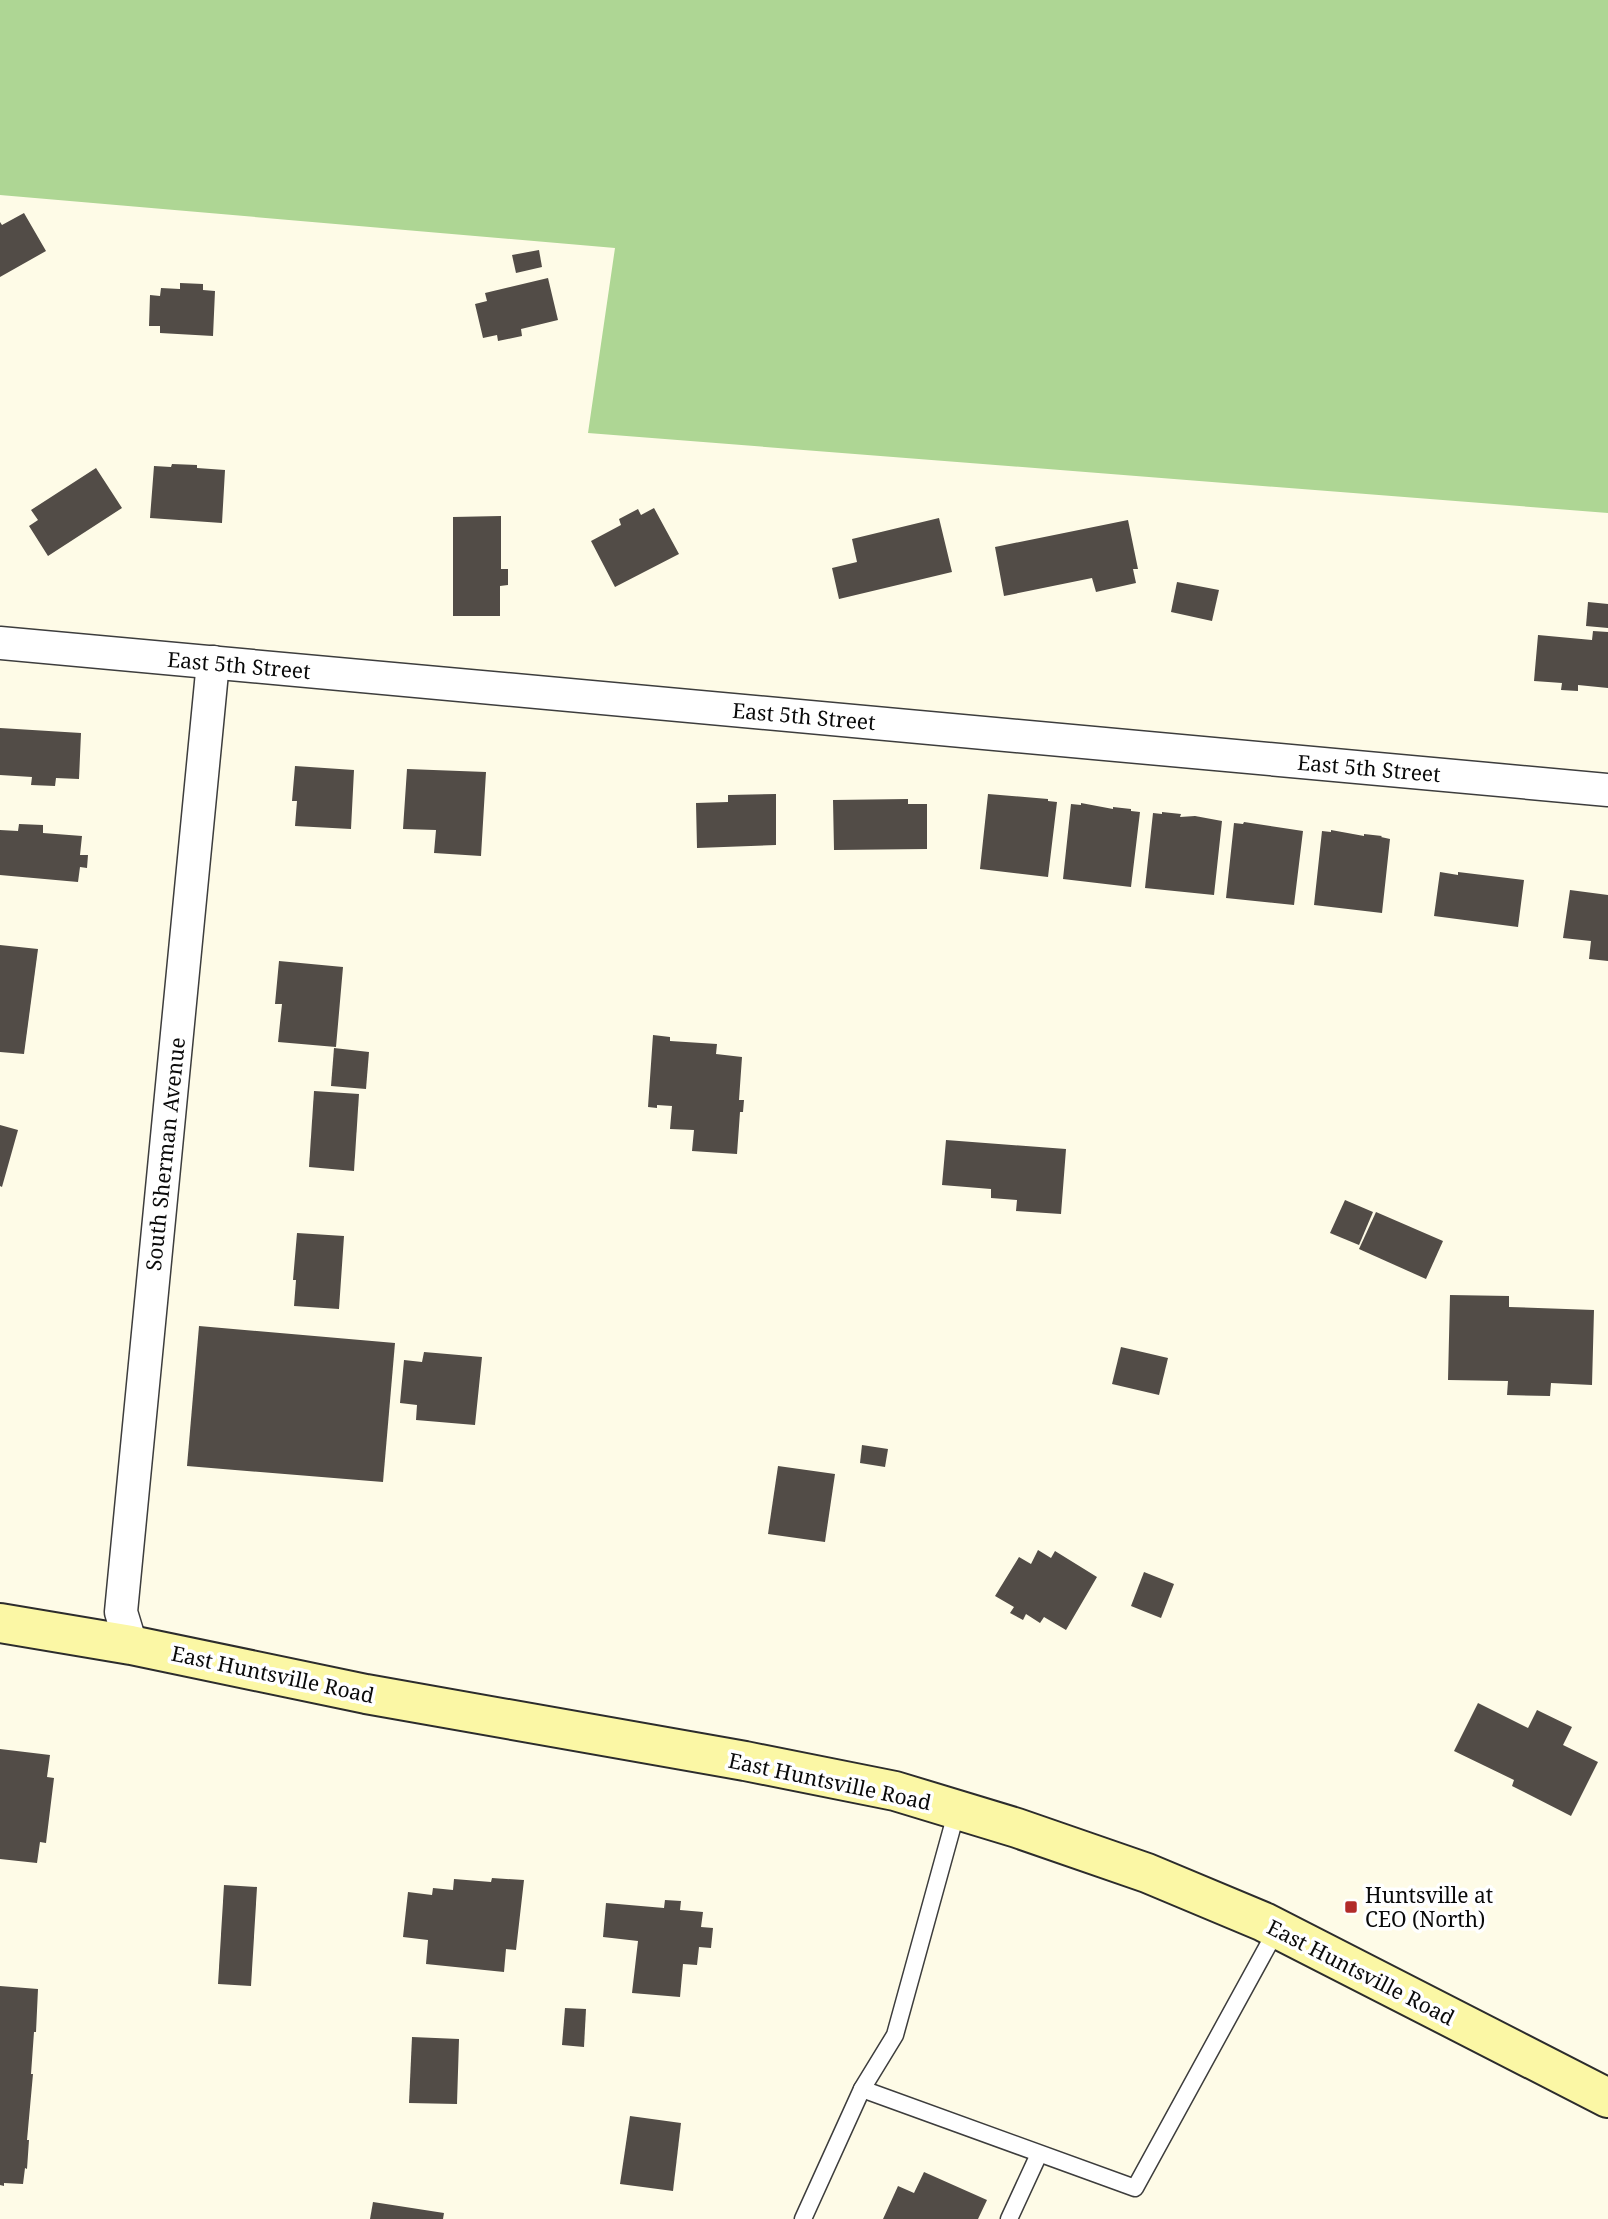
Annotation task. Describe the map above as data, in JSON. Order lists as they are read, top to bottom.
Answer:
{
  "streets": {
    "main road": ["East Huntsville Road"],
    "street": ["East 5th Street", "South Sherman Avenue"]
  },
  "crossings": [
    ["East 5th Street", "South Sherman Avenue"],
    ["South Sherman Avenue", "East Huntsville Road"]
  ],
  "places": {
    "transit": ["Huntsville at CEO (North)"]
  }
}
